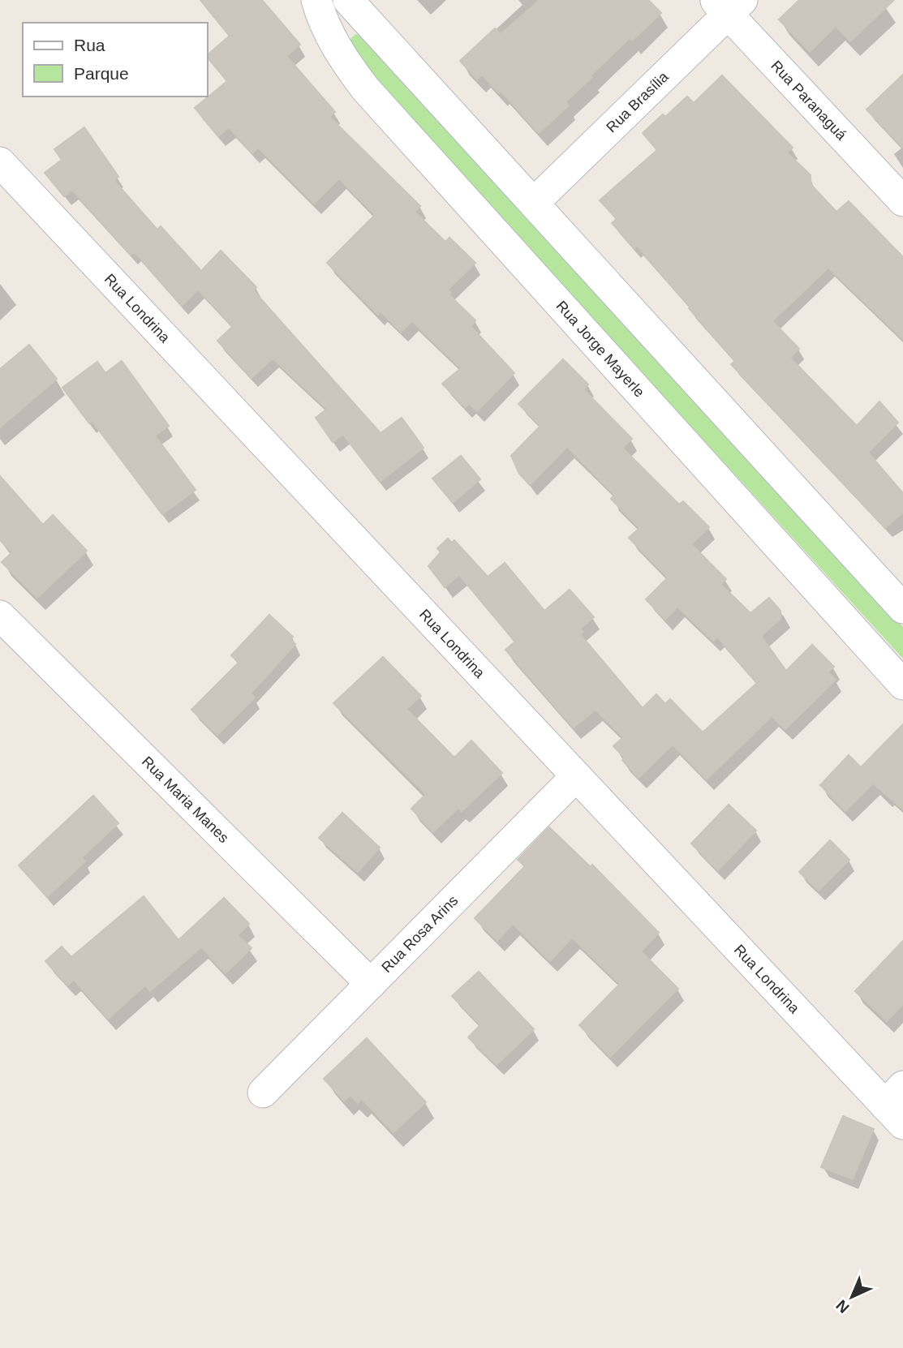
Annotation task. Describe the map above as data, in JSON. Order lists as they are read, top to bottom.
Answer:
{
  "streets": {
    "street": [
      "Rua Paranaguá",
      "Rua Brasília",
      "Rua Londrina",
      "Rua Jorge Mayerle",
      "Rua Maria Manes",
      "Rua Rosa Arins"
    ]
  },
  "crossings": [
    ["Rua Paranaguá", "Rua Brasília"],
    ["Rua Londrina", "Rua Rosa Arins"],
    ["Rua Maria Manes", "Rua Rosa Arins"]
  ],
  "legend": ["Rua", "Parque"],
  "north": "bottom left"
}
